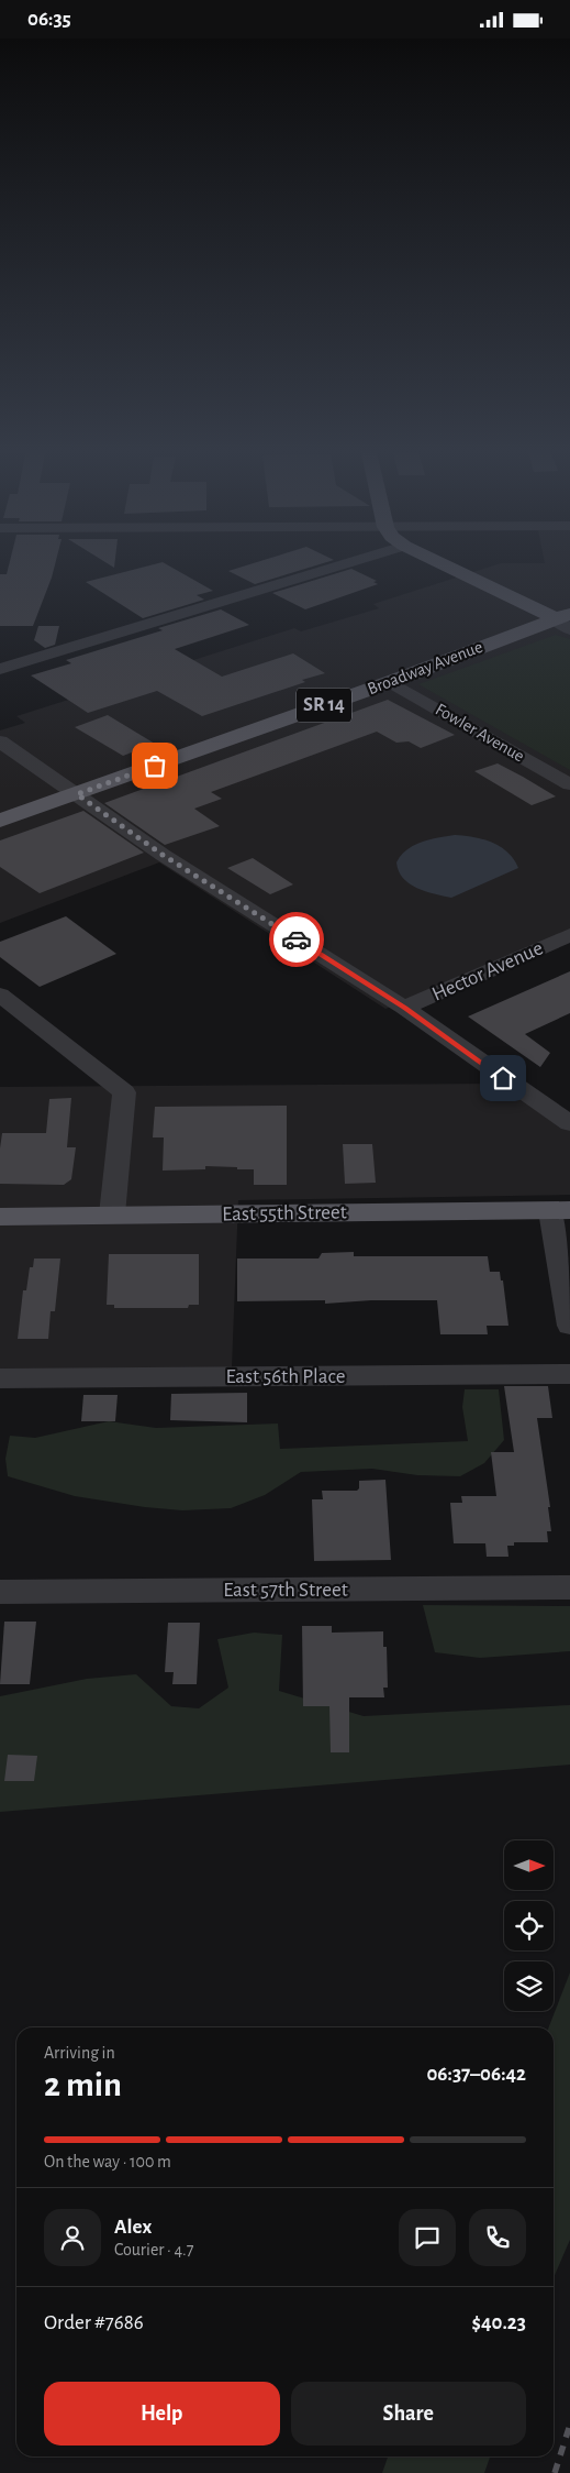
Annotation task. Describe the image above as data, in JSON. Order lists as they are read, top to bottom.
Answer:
{
  "streets": {
    "main road": ["Broadway Avenue", "SR 14", "East 55th Street"],
    "street": [
      "Fowler Avenue",
      "Hector Avenue",
      "East 56th Place",
      "East 57th Street"
    ]
  },
  "crossings": [
    ["Broadway Avenue", "Fowler Avenue"]
  ],
  "north": "right",
  "page": {
    "status": "06:35",
    "heading": ["2 min", "Arriving in", "06:37–06:42"],
    "panel": [
      "Alex",
      "Courier · 4.7",
      "Order #7686",
      "$40.23"
    ],
    "bar": "On the way · 100 m",
    "buttons": ["Help", "Share"]
  }
}
